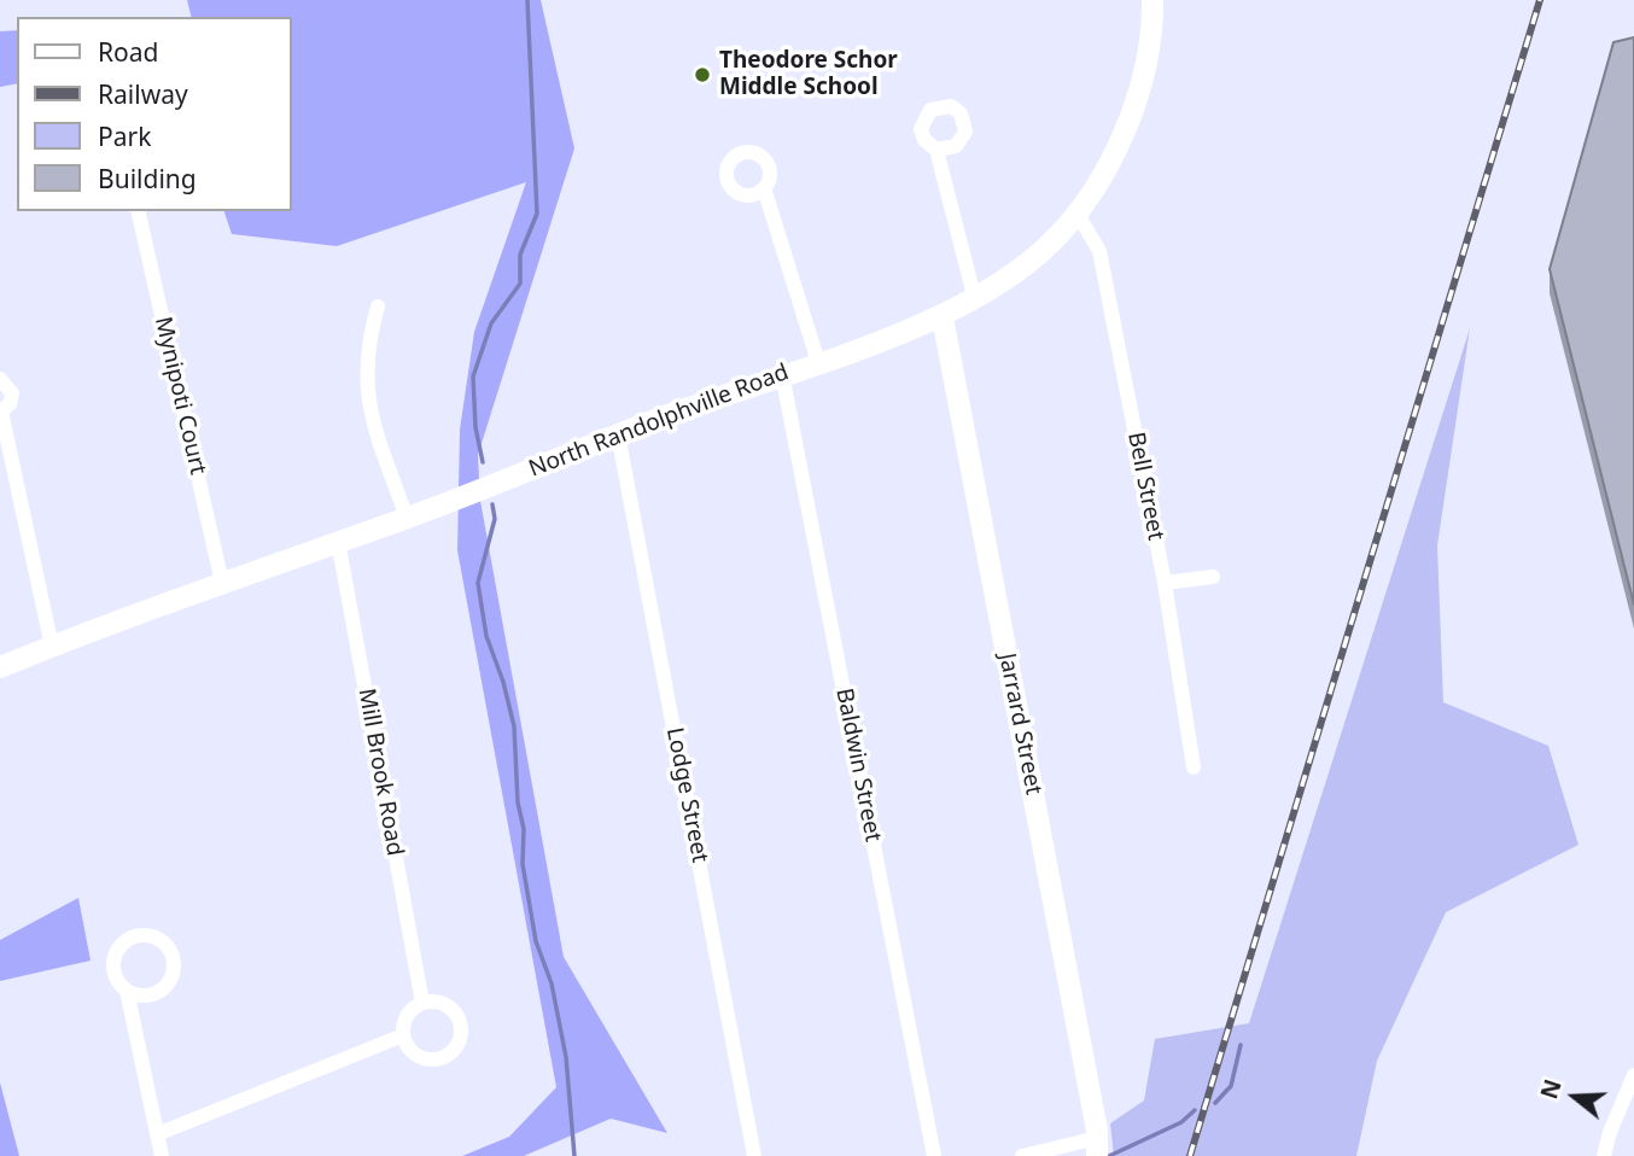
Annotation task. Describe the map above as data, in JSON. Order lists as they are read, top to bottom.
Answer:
{
  "streets": {
    "street": [
      "Mynipoti Court",
      "North Randolphville Road",
      "Bell Street",
      "Jarrard Street",
      "Baldwin Street",
      "Mill Brook Road",
      "Lodge Street"
    ]
  },
  "crossings": [
    ["Mynipoti Court", "North Randolphville Road"],
    ["North Randolphville Road", "Bell Street"],
    ["North Randolphville Road", "Jarrard Street"],
    ["North Randolphville Road", "Baldwin Street"],
    ["North Randolphville Road", "Mill Brook Road"],
    ["North Randolphville Road", "Lodge Street"]
  ],
  "places": ["Theodore Schor Middle School"],
  "legend": [
    "Road",
    "Railway",
    "Park",
    "Building"
  ],
  "north": "left"
}
